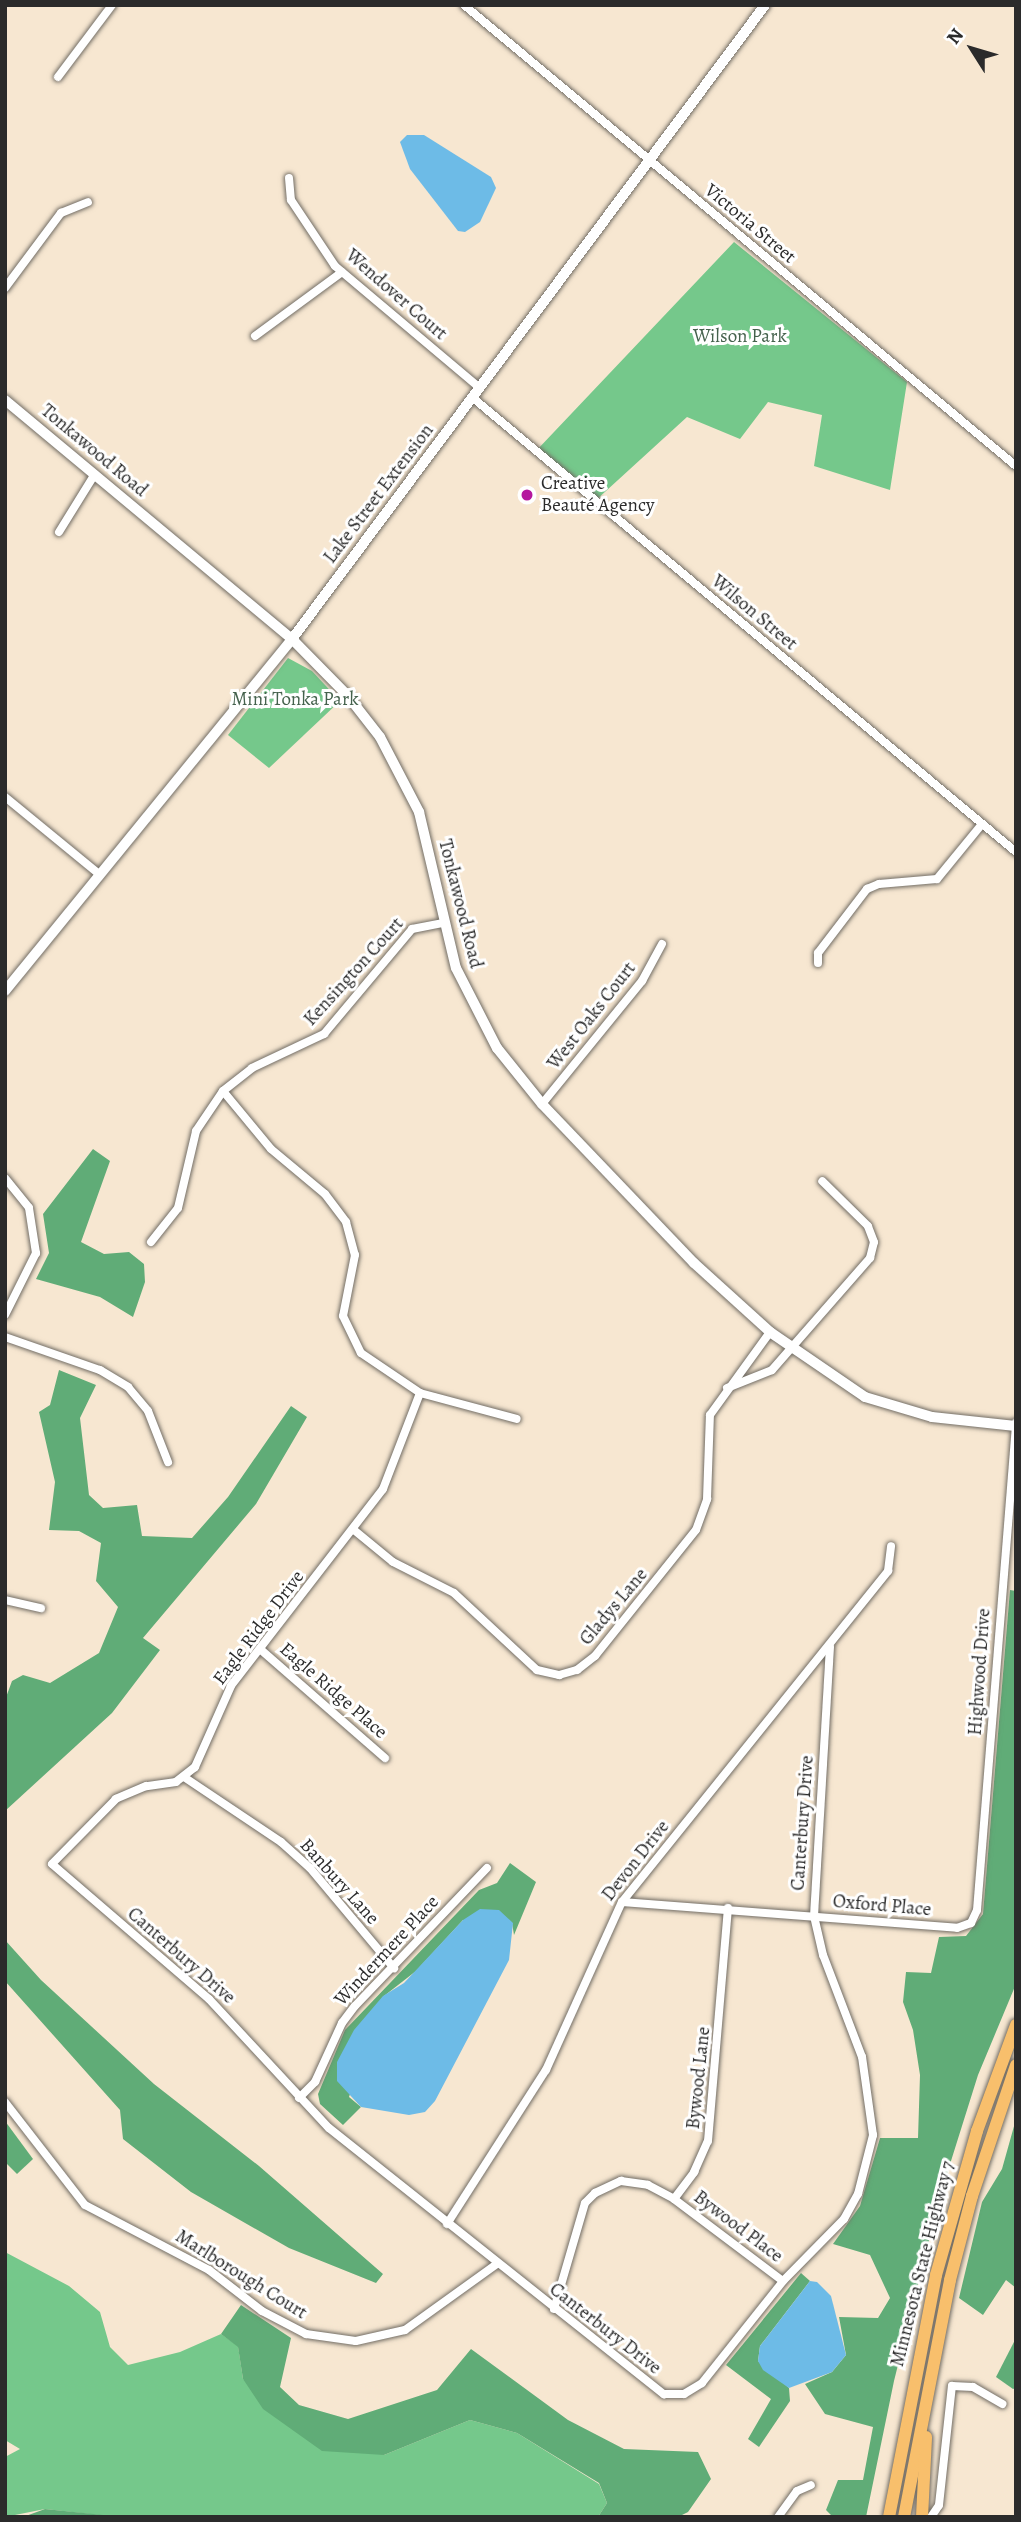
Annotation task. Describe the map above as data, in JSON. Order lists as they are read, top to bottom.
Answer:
{
  "streets": {
    "main road": ["Minnesota State Highway 7"],
    "street": [
      "Victoria Street",
      "Wendover Court",
      "Tonkawood Road",
      "Lake Street Extension",
      "Wilson Street",
      "Kensington Court",
      "West Oaks Court",
      "Gladys Lane",
      "Eagle Ridge Drive",
      "Highwood Drive",
      "Eagle Ridge Place",
      "Canterbury Drive",
      "Devon Drive",
      "Banbury Lane",
      "Oxford Place",
      "Windermere Place",
      "Bywood Lane",
      "Bywood Place",
      "Marlborough Court"
    ]
  },
  "crossings": [
    ["Victoria Street", "Lake Street Extension"],
    ["Wendover Court", "Lake Street Extension"],
    ["Tonkawood Road", "Lake Street Extension"],
    ["Tonkawood Road", "Kensington Court"],
    ["Tonkawood Road", "West Oaks Court"],
    ["Tonkawood Road", "Gladys Lane"],
    ["Tonkawood Road", "Highwood Drive"],
    ["Lake Street Extension", "Wilson Street"],
    ["Gladys Lane", "Eagle Ridge Drive"],
    ["Eagle Ridge Drive", "Eagle Ridge Place"],
    ["Eagle Ridge Drive", "Canterbury Drive"],
    ["Eagle Ridge Drive", "Banbury Lane"],
    ["Highwood Drive", "Oxford Place"],
    ["Canterbury Drive", "Devon Drive"],
    ["Canterbury Drive", "Banbury Lane"],
    ["Canterbury Drive", "Oxford Place"],
    ["Canterbury Drive", "Windermere Place"],
    ["Canterbury Drive", "Bywood Lane"],
    ["Canterbury Drive", "Bywood Place"],
    ["Canterbury Drive", "Marlborough Court"],
    ["Devon Drive", "Oxford Place"],
    ["Banbury Lane", "Windermere Place"],
    ["Oxford Place", "Bywood Lane"],
    ["Bywood Lane", "Bywood Place"]
  ],
  "parks": ["Wilson Park", "Mini Tonka Park"],
  "places": ["Creative Beauté Agency"],
  "north": "top left"
}
